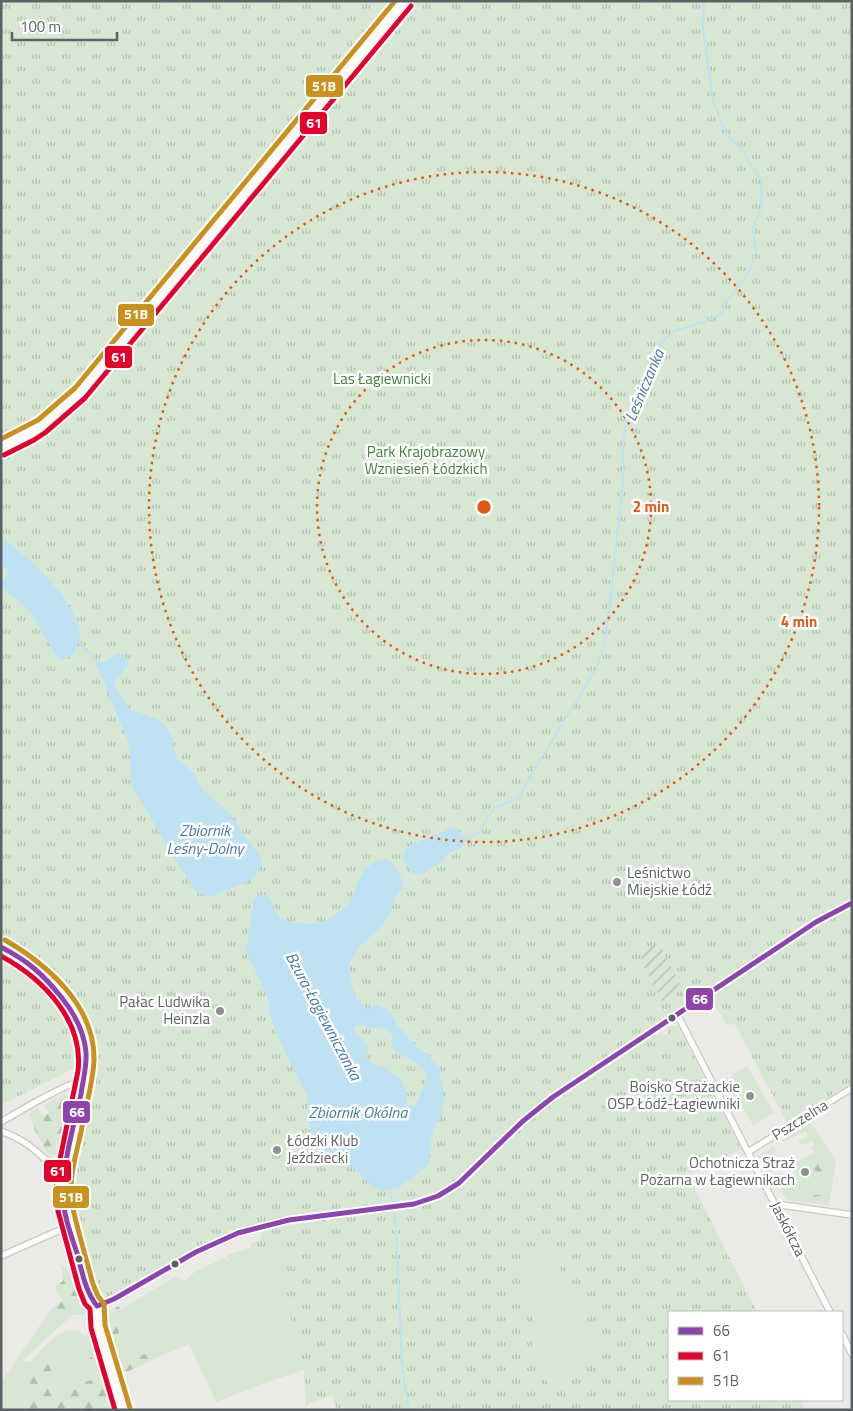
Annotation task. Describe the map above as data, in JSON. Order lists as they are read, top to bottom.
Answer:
{
  "streets": {
    "street": ["Pszczelna", "Jaskółcza"]
  },
  "crossings": [
    ["Pszczelna", "Jaskółcza"]
  ],
  "water": [
    "Leśniczanka",
    "Zbiornik Leśny-Dolny",
    "Bzura-Łagiewniczanka",
    "Zbiornik Okólna"
  ],
  "parks": ["Las Łagiewnicki", "Park Krajobrazowy Wzniesień Łódzkich"],
  "places": [
    "Leśnictwo Miejskie Łódź",
    "Pałac Ludwika Heinzla",
    "Boisko Strażackie OSP Łódź-Łagiewniki",
    "Łódzki Klub Jeździecki",
    "Ochotnicza Straż Pożarna w Łagiewnikach"
  ],
  "lines": ["transit line 51B", "transit line 61", "transit line 66"],
  "legend": ["66", "61", "51B"],
  "scale_bar": "100 m",
  "rings": ["2 min", "4 min"]
}
